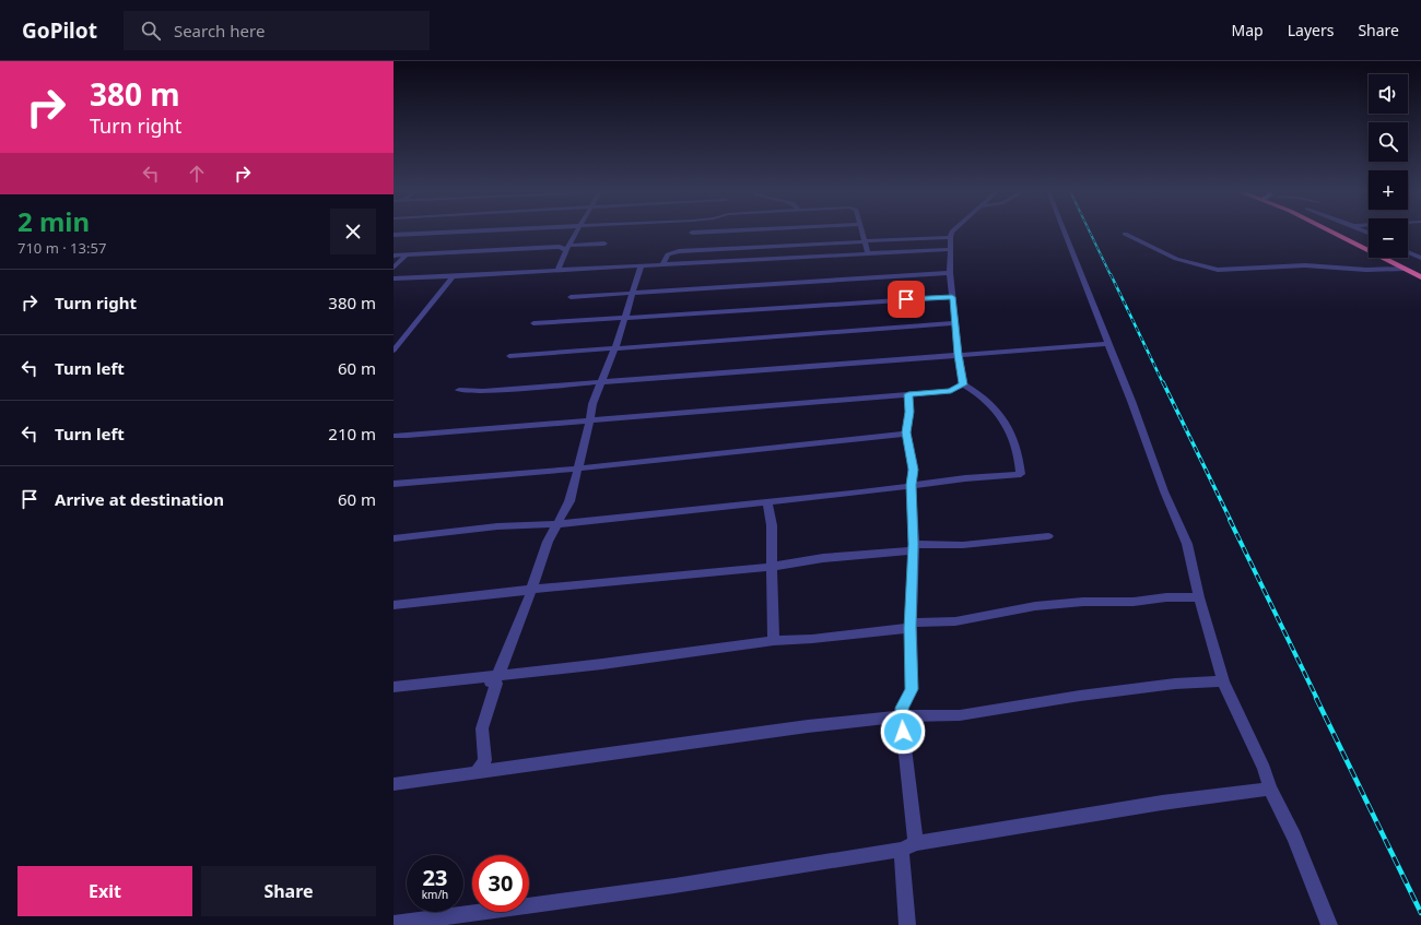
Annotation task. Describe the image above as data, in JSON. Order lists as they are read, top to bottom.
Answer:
{
  "page": {
    "header": "GoPilot",
    "search": "Search here",
    "nav": ["Map", "Layers", "Share"],
    "turn": ["380 m", "Turn right"],
    "map_buttons": ["+", "−"],
    "heading": ["2 min", "710 m · 13:57"],
    "list": [
      {
        "name": "Turn right",
        "value": "380 m"
      },
      {
        "name": "Turn left",
        "value": "60 m"
      },
      {
        "name": "Turn left",
        "value": "210 m"
      },
      {
        "name": "Arrive at destination",
        "value": "60 m"
      }
    ],
    "speed": "23 km/h",
    "limit": "30",
    "buttons": ["Exit", "Share"]
  }
}
